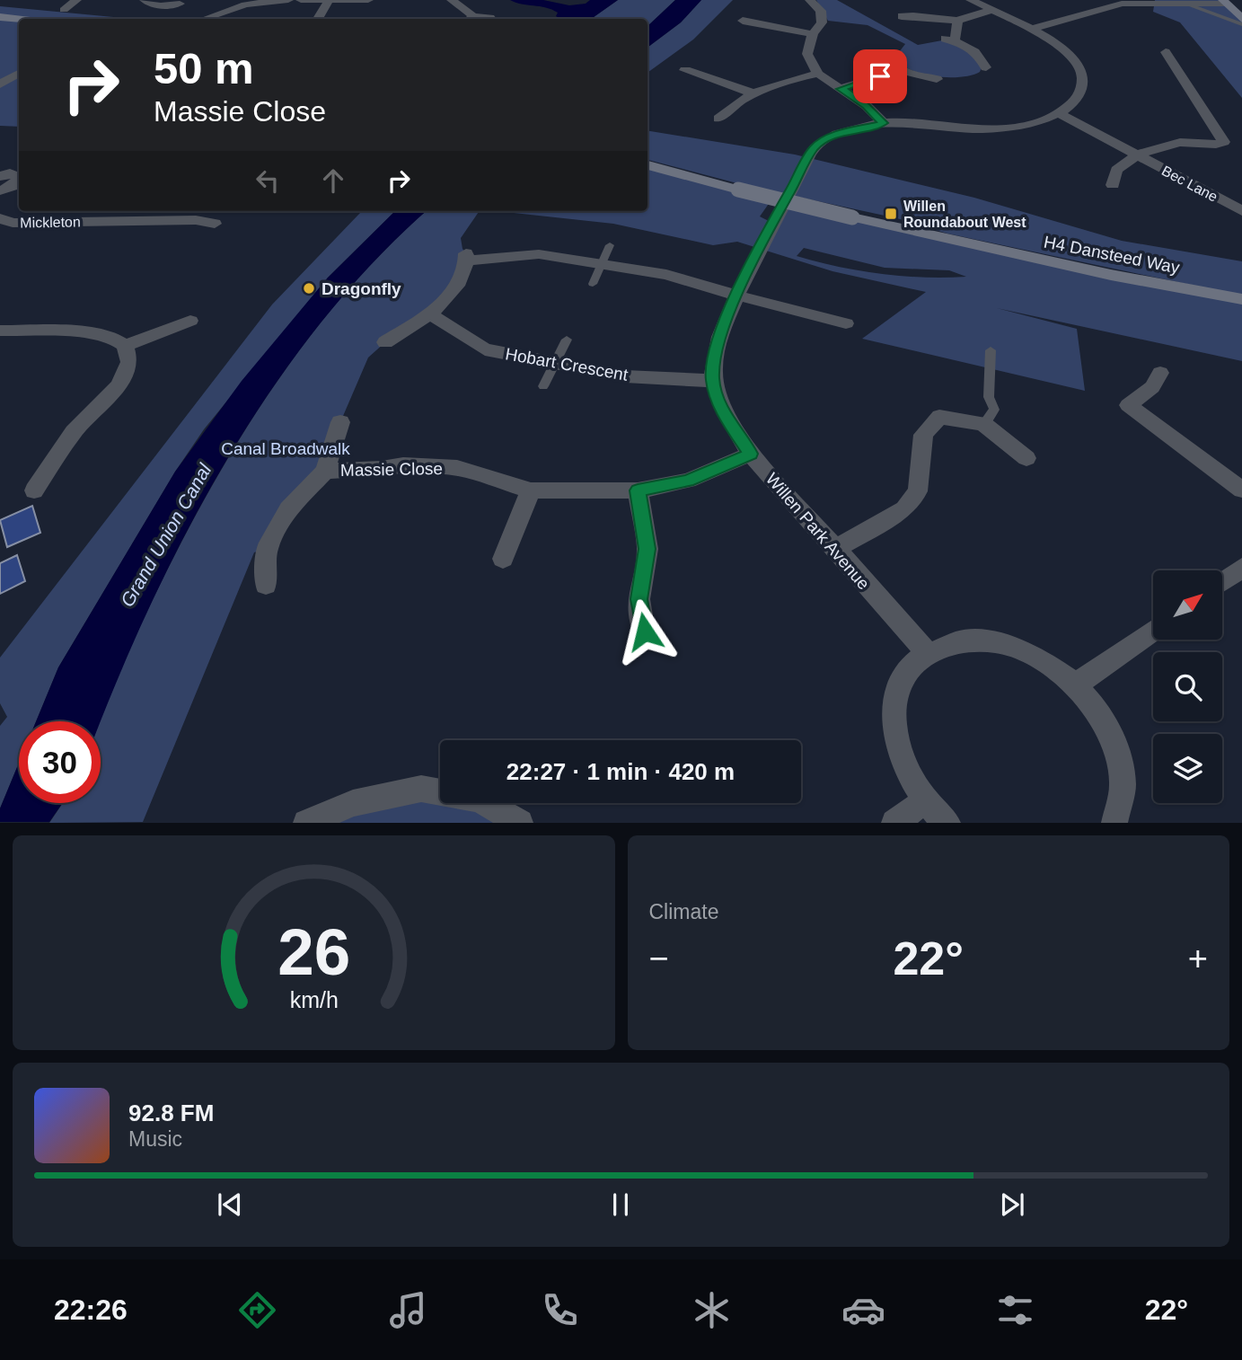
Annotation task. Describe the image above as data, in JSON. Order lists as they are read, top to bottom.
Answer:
{
  "streets": {
    "street": [
      "Bec Lane",
      "Mickleton",
      "H4 Dansteed Way",
      "Hobart Crescent",
      "Massie Close",
      "Willen Park Avenue"
    ]
  },
  "crossings": [
    ["Bec Lane", "Willen Park Avenue"],
    ["Hobart Crescent", "Willen Park Avenue"],
    ["Massie Close", "Willen Park Avenue"]
  ],
  "water": ["Grand Union Canal"],
  "parks": ["Canal Broadwalk"],
  "places": {
    "transit": ["Willen Roundabout West"],
    "other": ["Dragonfly"]
  },
  "north": "top right",
  "page": {
    "turn": ["50 m", "Massie Close"],
    "limit": "30",
    "trip": "22:27 · 1 min · 420 m",
    "tile": "Climate",
    "heat": ["−", "22°", "+"],
    "song": ["92.8 FM", "Music"],
    "tabs": ["22:26", "22°"],
    "gauge": ["26", "km/h"]
  }
}
